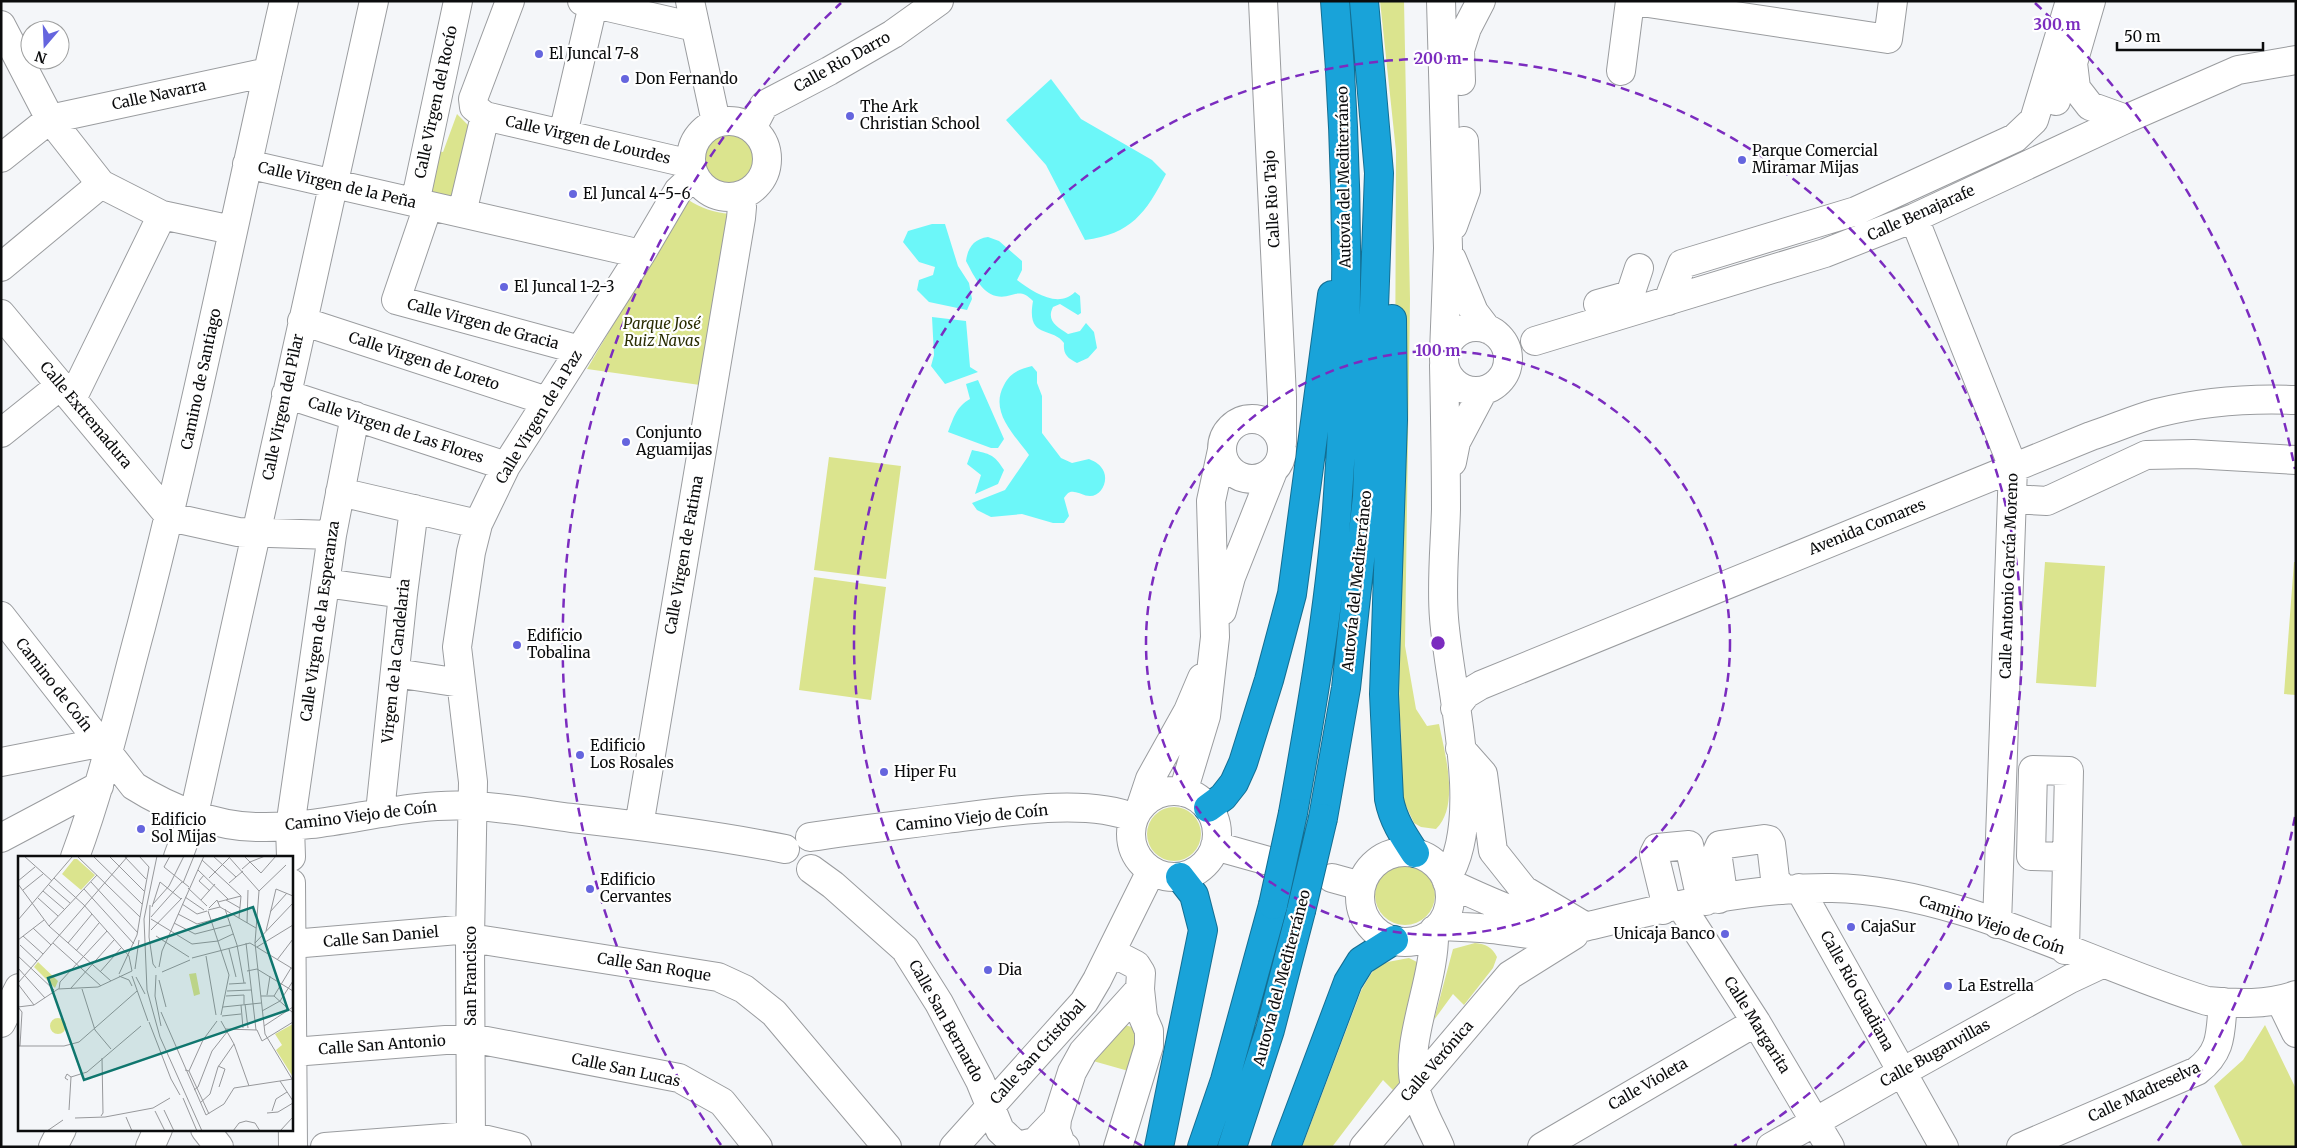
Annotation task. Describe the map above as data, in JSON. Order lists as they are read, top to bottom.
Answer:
{
  "streets": {
    "highway": ["Autovía del Mediterráneo"],
    "street": [
      "Calle Rio Darro",
      "Calle Navarra",
      "Calle Virgen del Rocío",
      "Calle Virgen de Lourdes",
      "Calle Virgen de la Peña",
      "Calle Rio Tajo",
      "Calle Benajarafe",
      "Calle Virgen de Gracia",
      "Calle Virgen de Loreto",
      "Camino de Santiago",
      "Calle Virgen del Pilar",
      "Calle Extremadura",
      "Calle Virgen de la Paz",
      "Calle Virgen de Las Flores",
      "Avenida Comares",
      "Calle Virgen de Fatima",
      "Calle Antonio García Moreno",
      "Calle Virgen de la Esperanza",
      "Virgen de la Candelaria",
      "Camino de Coín",
      "Camino Viejo de Coín",
      "Calle San Daniel",
      "Calle San Roque",
      "San Francisco",
      "Calle Río Guadiana",
      "Calle San Bernardo",
      "Calle Margarita",
      "Calle San Antonio",
      "Calle San Cristóbal",
      "Calle Buganvillas",
      "Calle Verónica",
      "Calle San Lucas",
      "Calle Violeta",
      "Calle Madreselva"
    ]
  },
  "crossings": [
    ["Calle Rio Darro", "Calle Virgen de Lourdes"],
    ["Calle Rio Darro", "Calle Virgen de la Paz"],
    ["Calle Rio Darro", "Calle Virgen de Fatima"],
    ["Calle Navarra", "Camino de Santiago"],
    ["Calle Virgen del Rocío", "Calle Virgen de la Peña"],
    ["Calle Virgen del Rocío", "Calle Virgen de Gracia"],
    ["Calle Virgen de Lourdes", "Calle Virgen de la Paz"],
    ["Calle Virgen de Lourdes", "Calle Virgen de Fatima"],
    ["Calle Virgen de la Peña", "Calle Virgen de Gracia"],
    ["Calle Virgen de la Peña", "Camino de Santiago"],
    ["Calle Virgen de la Peña", "Calle Virgen del Pilar"],
    ["Calle Virgen de la Peña", "Calle Virgen de la Paz"],
    ["Calle Benajarafe", "Calle Antonio García Moreno"],
    ["Calle Virgen de Gracia", "Calle Virgen de la Paz"],
    ["Calle Virgen de Loreto", "Calle Virgen del Pilar"],
    ["Calle Virgen de Loreto", "Calle Virgen de la Paz"],
    ["Camino de Santiago", "Calle Extremadura"],
    ["Camino de Santiago", "Camino de Coín"],
    ["Camino de Santiago", "Camino Viejo de Coín"],
    ["Calle Virgen del Pilar", "Calle Virgen de Las Flores"],
    ["Calle Virgen del Pilar", "Camino Viejo de Coín"],
    ["Calle Virgen de la Paz", "Calle Virgen de Las Flores"],
    ["Calle Virgen de la Paz", "Calle Virgen de Fatima"],
    ["Calle Virgen de la Paz", "Camino Viejo de Coín"],
    ["Calle Virgen de la Paz", "San Francisco"],
    ["Calle Virgen de Las Flores", "Calle Virgen de la Esperanza"],
    ["Avenida Comares", "Calle Antonio García Moreno"],
    ["Calle Virgen de Fatima", "Camino Viejo de Coín"],
    ["Calle Antonio García Moreno", "Camino Viejo de Coín"],
    ["Calle Virgen de la Esperanza", "Camino Viejo de Coín"],
    ["Virgen de la Candelaria", "Camino Viejo de Coín"],
    ["Camino de Coín", "Camino Viejo de Coín"],
    ["Camino Viejo de Coín", "San Francisco"],
    ["Camino Viejo de Coín", "Calle Río Guadiana"],
    ["Camino Viejo de Coín", "Calle San Bernardo"],
    ["Camino Viejo de Coín", "Calle Margarita"],
    ["Camino Viejo de Coín", "Calle San Cristóbal"],
    ["Camino Viejo de Coín", "Calle Buganvillas"],
    ["Camino Viejo de Coín", "Calle Verónica"],
    ["Camino Viejo de Coín", "Calle Madreselva"],
    ["Calle San Daniel", "Calle San Roque"],
    ["Calle San Daniel", "San Francisco"],
    ["Calle San Roque", "San Francisco"],
    ["San Francisco", "Calle San Antonio"],
    ["San Francisco", "Calle San Lucas"],
    ["Calle Río Guadiana", "Calle Margarita"],
    ["Calle Río Guadiana", "Calle Buganvillas"],
    ["Calle San Bernardo", "Calle San Cristóbal"],
    ["Calle Margarita", "Calle Buganvillas"],
    ["Calle Margarita", "Calle Violeta"],
    ["Calle San Antonio", "Calle San Lucas"]
  ],
  "parks": ["Parque José Ruiz Navas"],
  "places": [
    "El Juncal 7-8",
    "Don Fernando",
    "The Ark Christian School",
    "Parque Comercial Miramar Mijas",
    "El Juncal 4-5-6",
    "El Juncal 1-2-3",
    "Conjunto Aguamijas",
    "Edificio Tobalina",
    "Edificio Los Rosales",
    "Hiper Fu",
    "Edificio Sol Mijas",
    "Edificio Cervantes",
    "CajaSur",
    "Unicaja Banco",
    "Dia",
    "La Estrella"
  ],
  "scale_bar": "50 m",
  "north": "bottom",
  "rings": ["300 m", "200 m", "100 m"]
}
